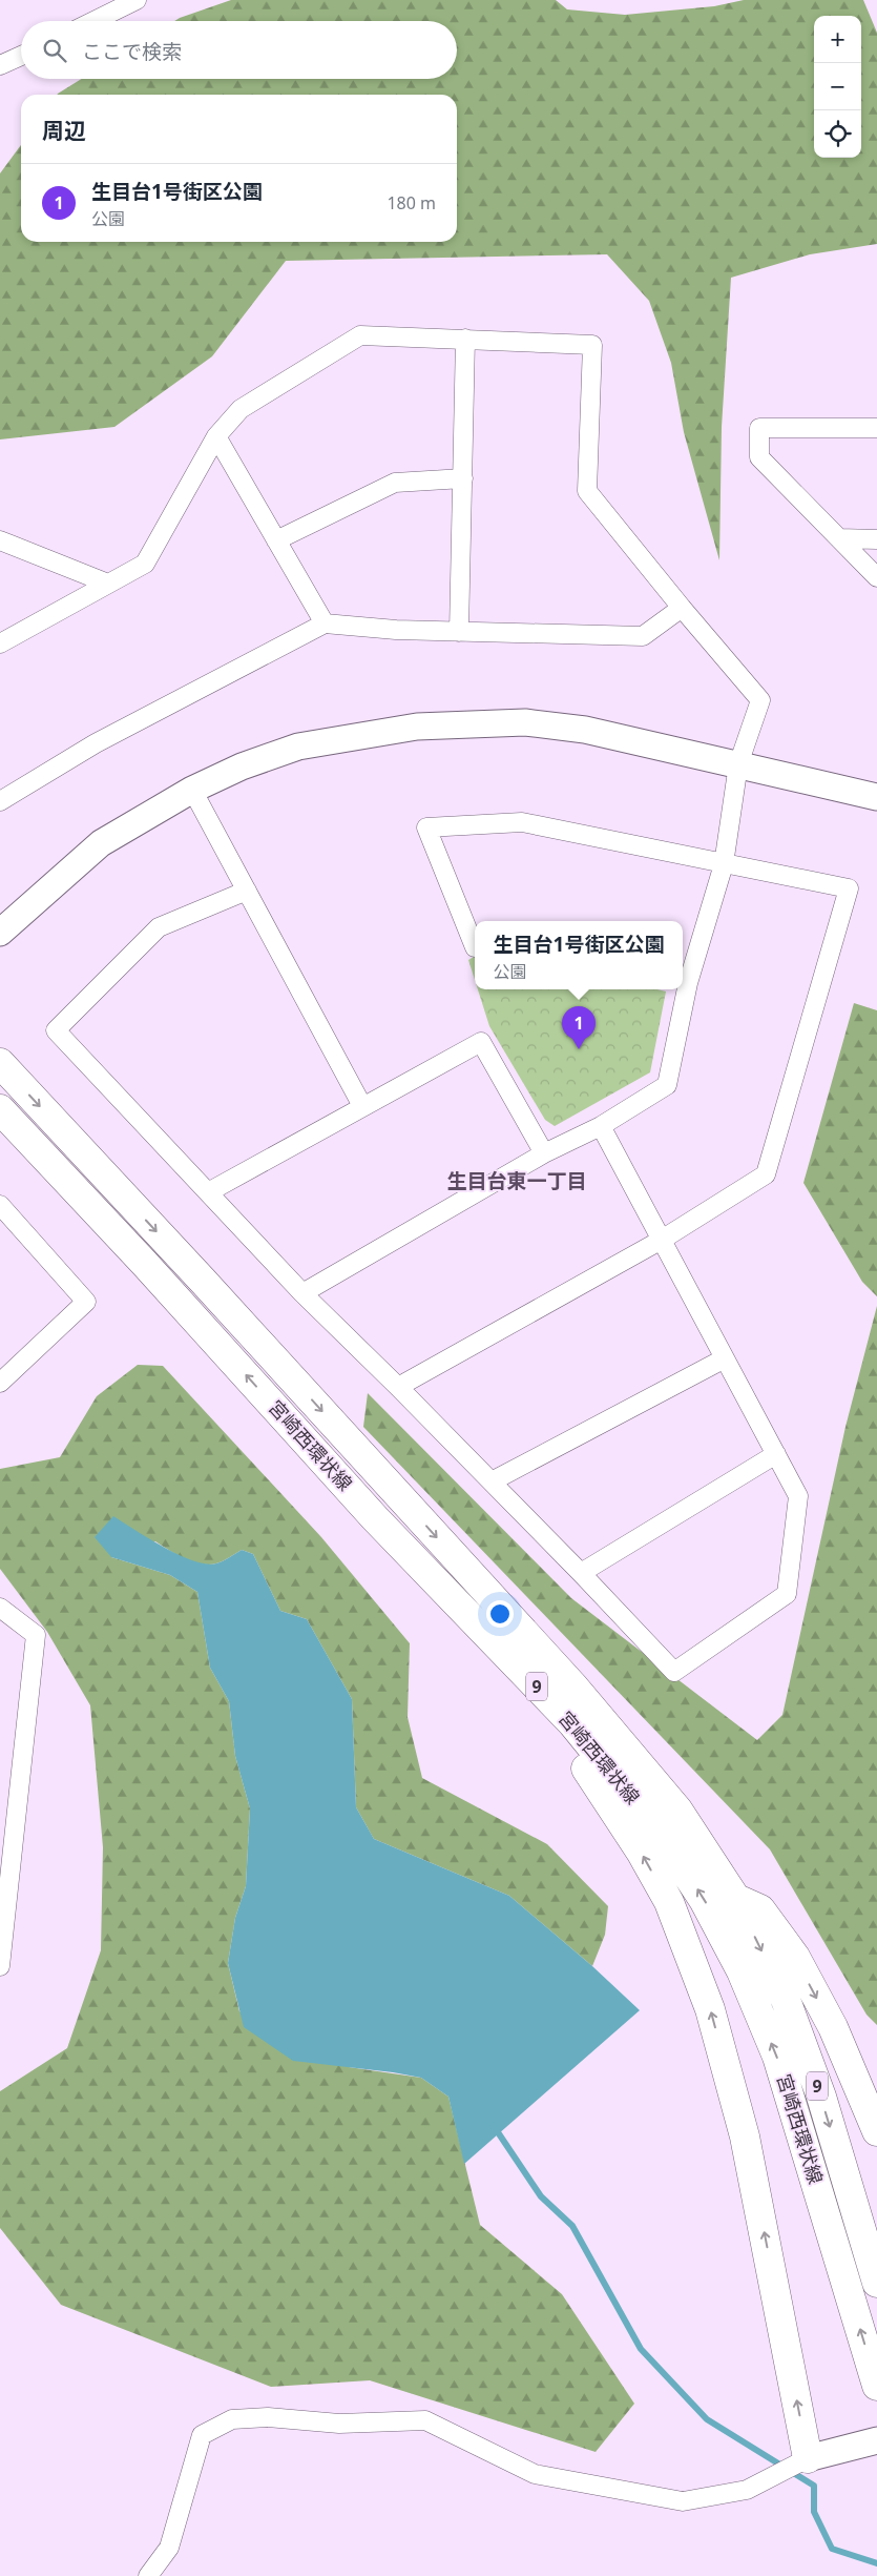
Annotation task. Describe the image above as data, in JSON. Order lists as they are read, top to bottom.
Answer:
{
  "streets": {
    "main road": ["宮崎西環状線", "9"]
  },
  "districts": ["生目台東一丁目"],
  "page": {
    "map_buttons": ["+", "−"],
    "search": "ここで検索",
    "heading": "周辺",
    "list": [
      {
        "mark": "1",
        "name": "生目台1号街区公園",
        "note": "公園",
        "value": "180 m"
      }
    ],
    "popup": ["生目台1号街区公園", "公園"],
    "pins": "1"
  }
}
